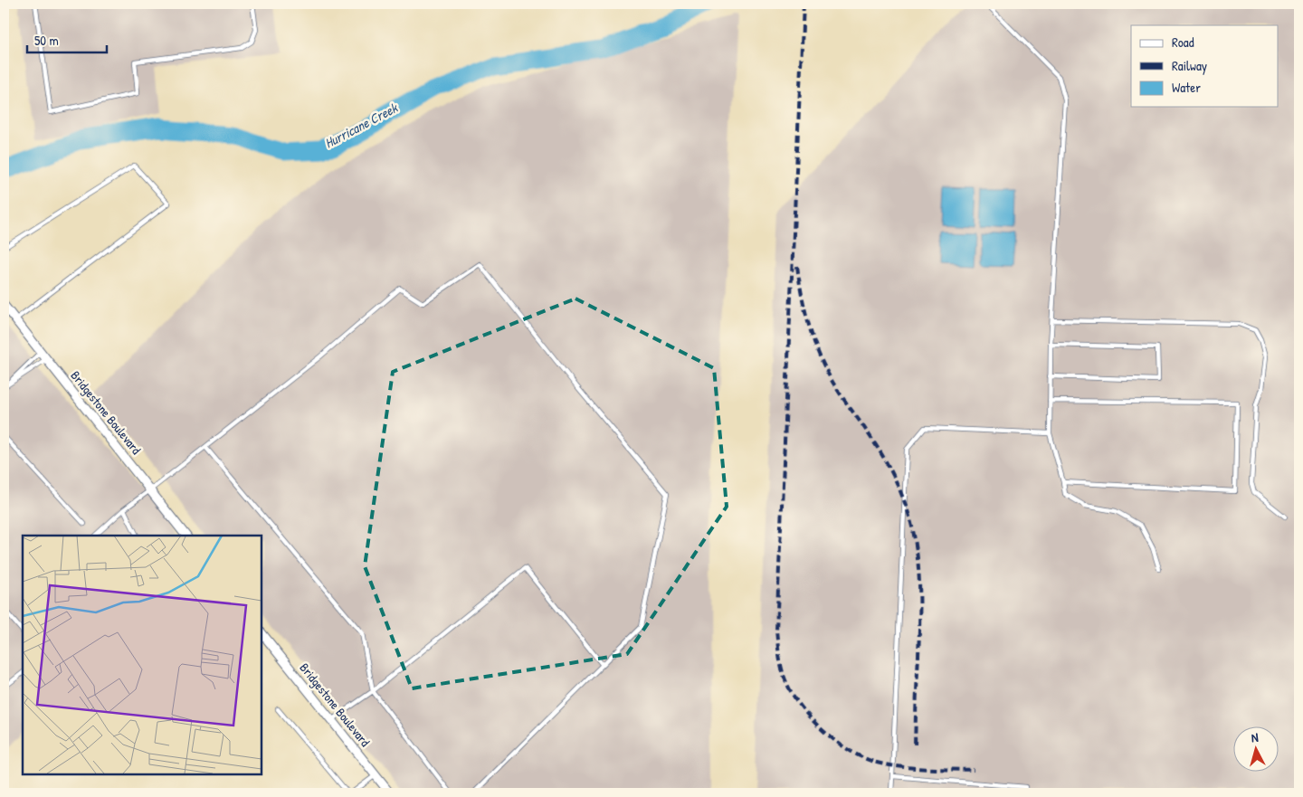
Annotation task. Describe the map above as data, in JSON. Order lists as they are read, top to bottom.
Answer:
{
  "streets": {
    "street": ["Bridgestone Boulevard"]
  },
  "water": ["Hurricane Creek"],
  "legend": ["Road", "Railway", "Water"],
  "scale_bar": "50 m",
  "north": "top"
}
